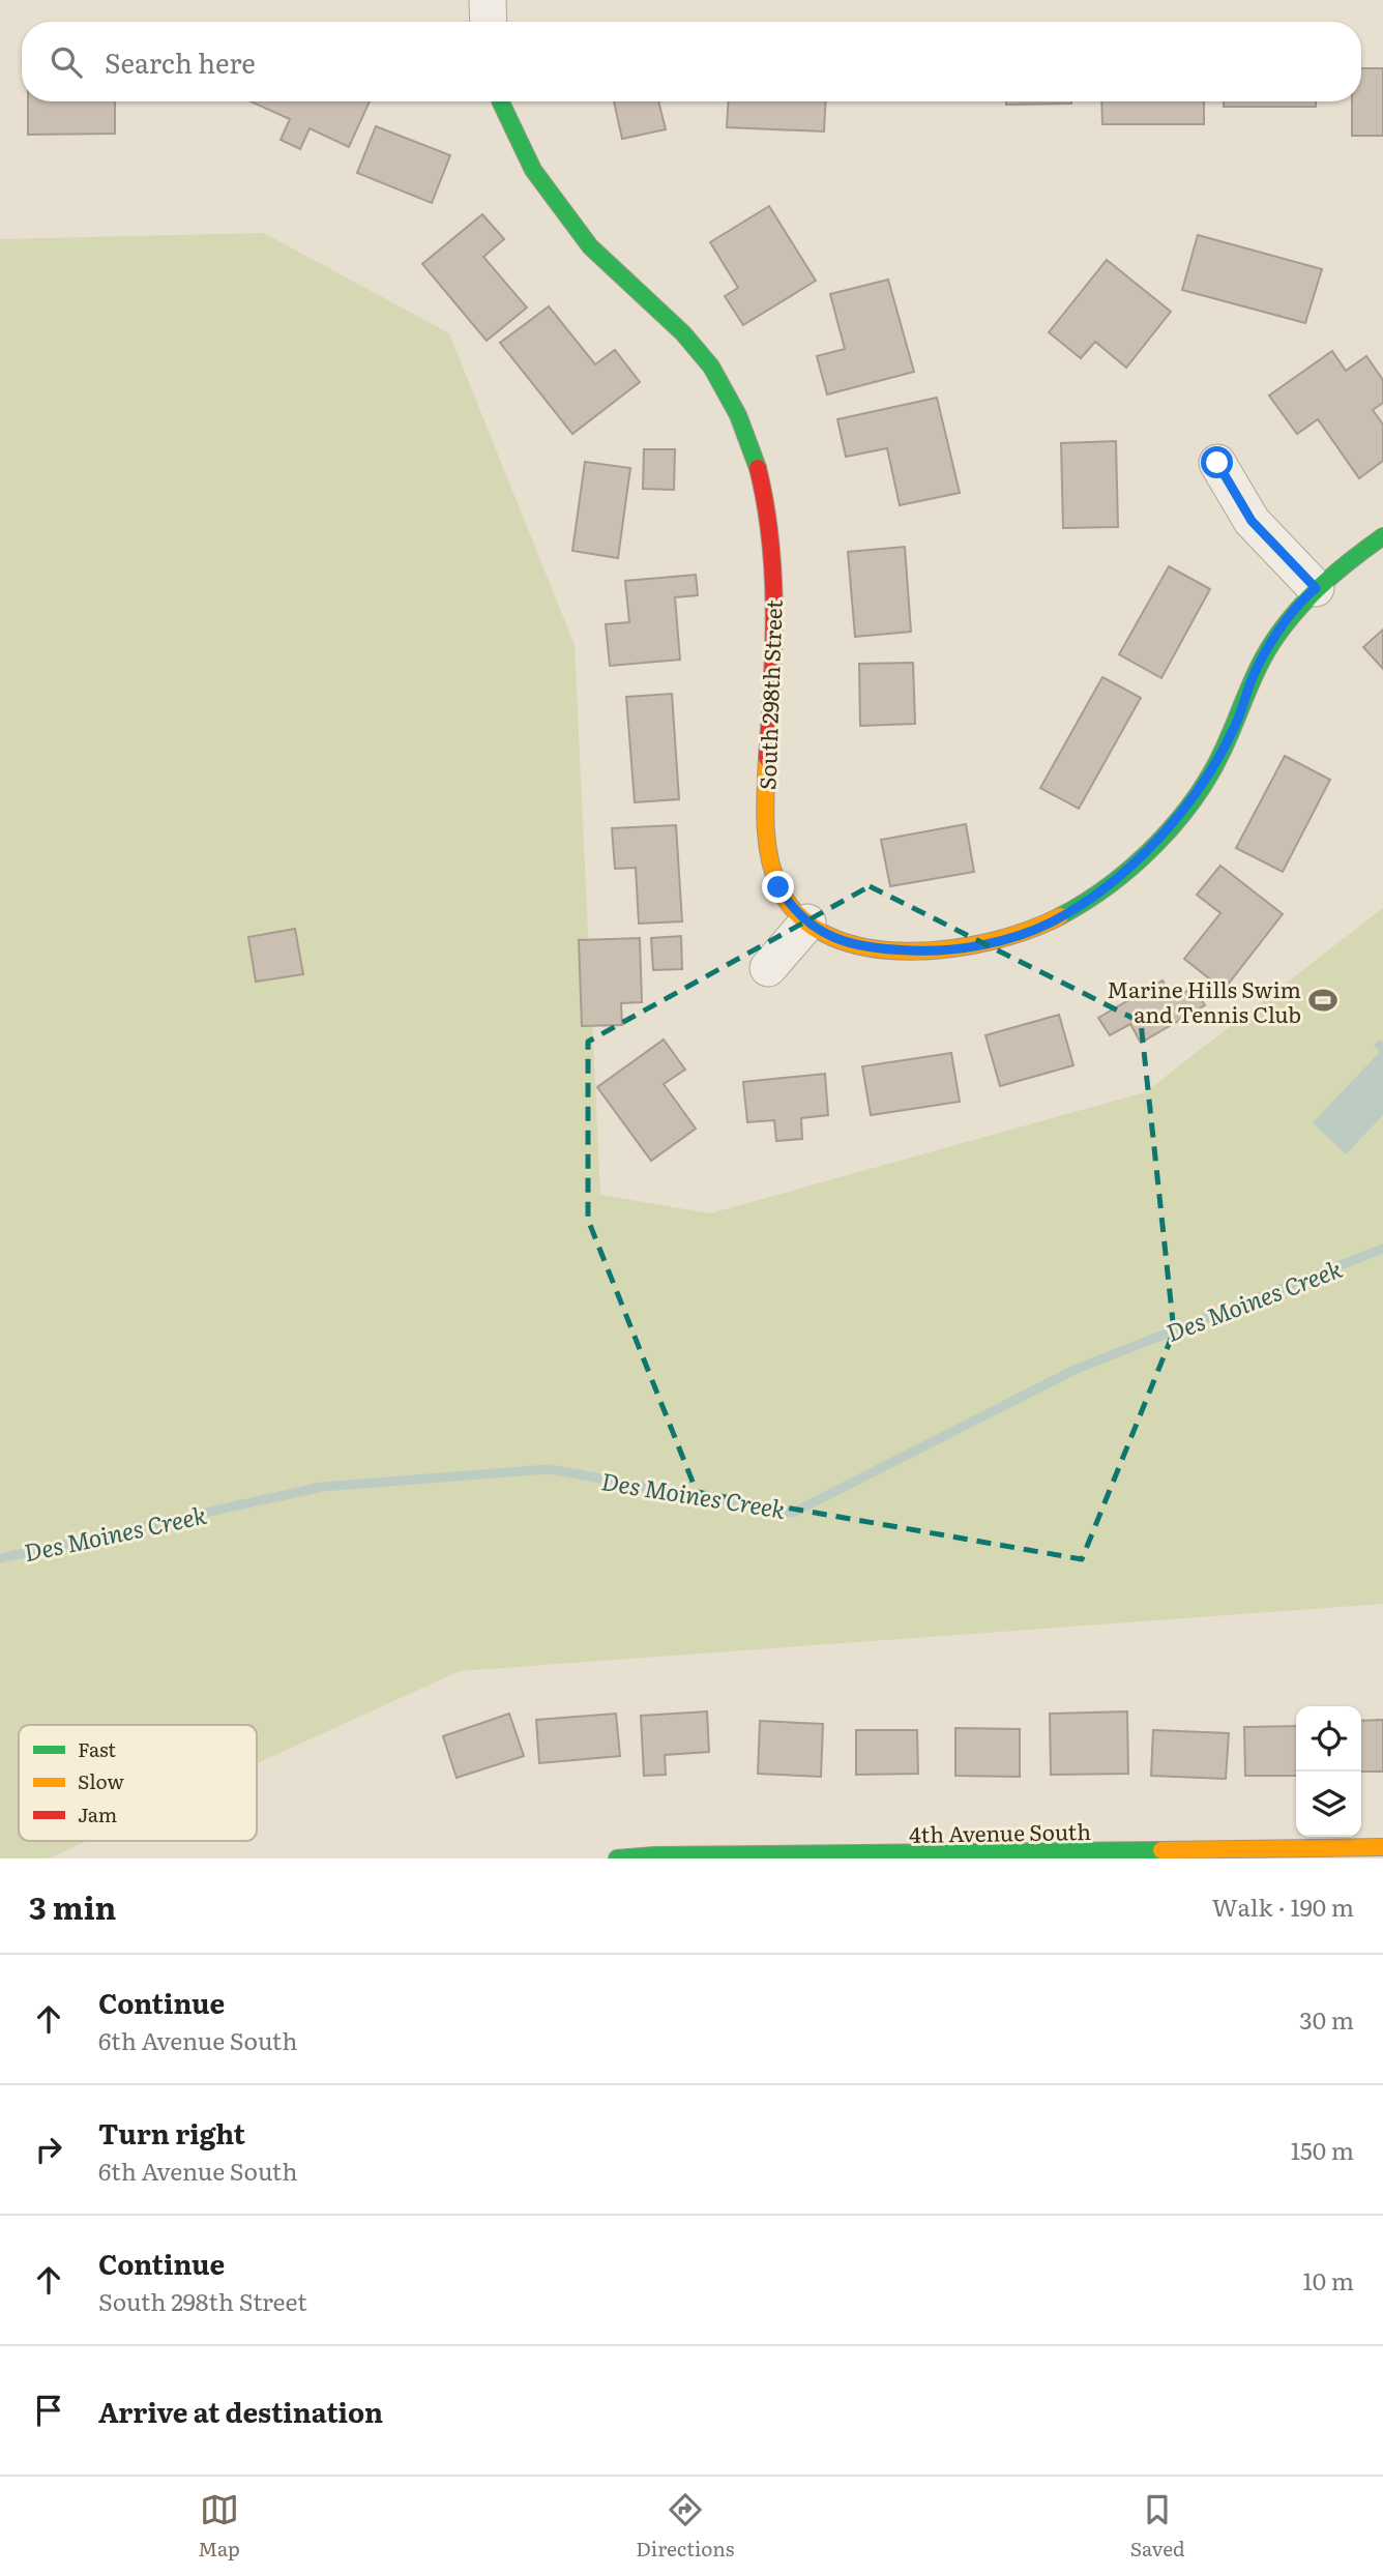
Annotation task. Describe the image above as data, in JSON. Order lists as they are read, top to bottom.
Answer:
{
  "streets": {
    "street": ["South 298th Street", "4th Avenue South"]
  },
  "water": ["Des Moines Creek"],
  "places": {
    "sports": ["Marine Hills Swim and Tennis Club"]
  },
  "legend": ["Fast", "Slow", "Jam"],
  "page": {
    "search": "Search here",
    "heading": ["3 min", "Walk · 190 m"],
    "list": [
      ["Continue", "6th Avenue South", "30 m"],
      ["Turn right", "6th Avenue South", "150 m"],
      ["Continue", "South 298th Street", "10 m"],
      "Arrive at destination"
    ],
    "nav": ["Map", "Directions", "Saved"]
  }
}
